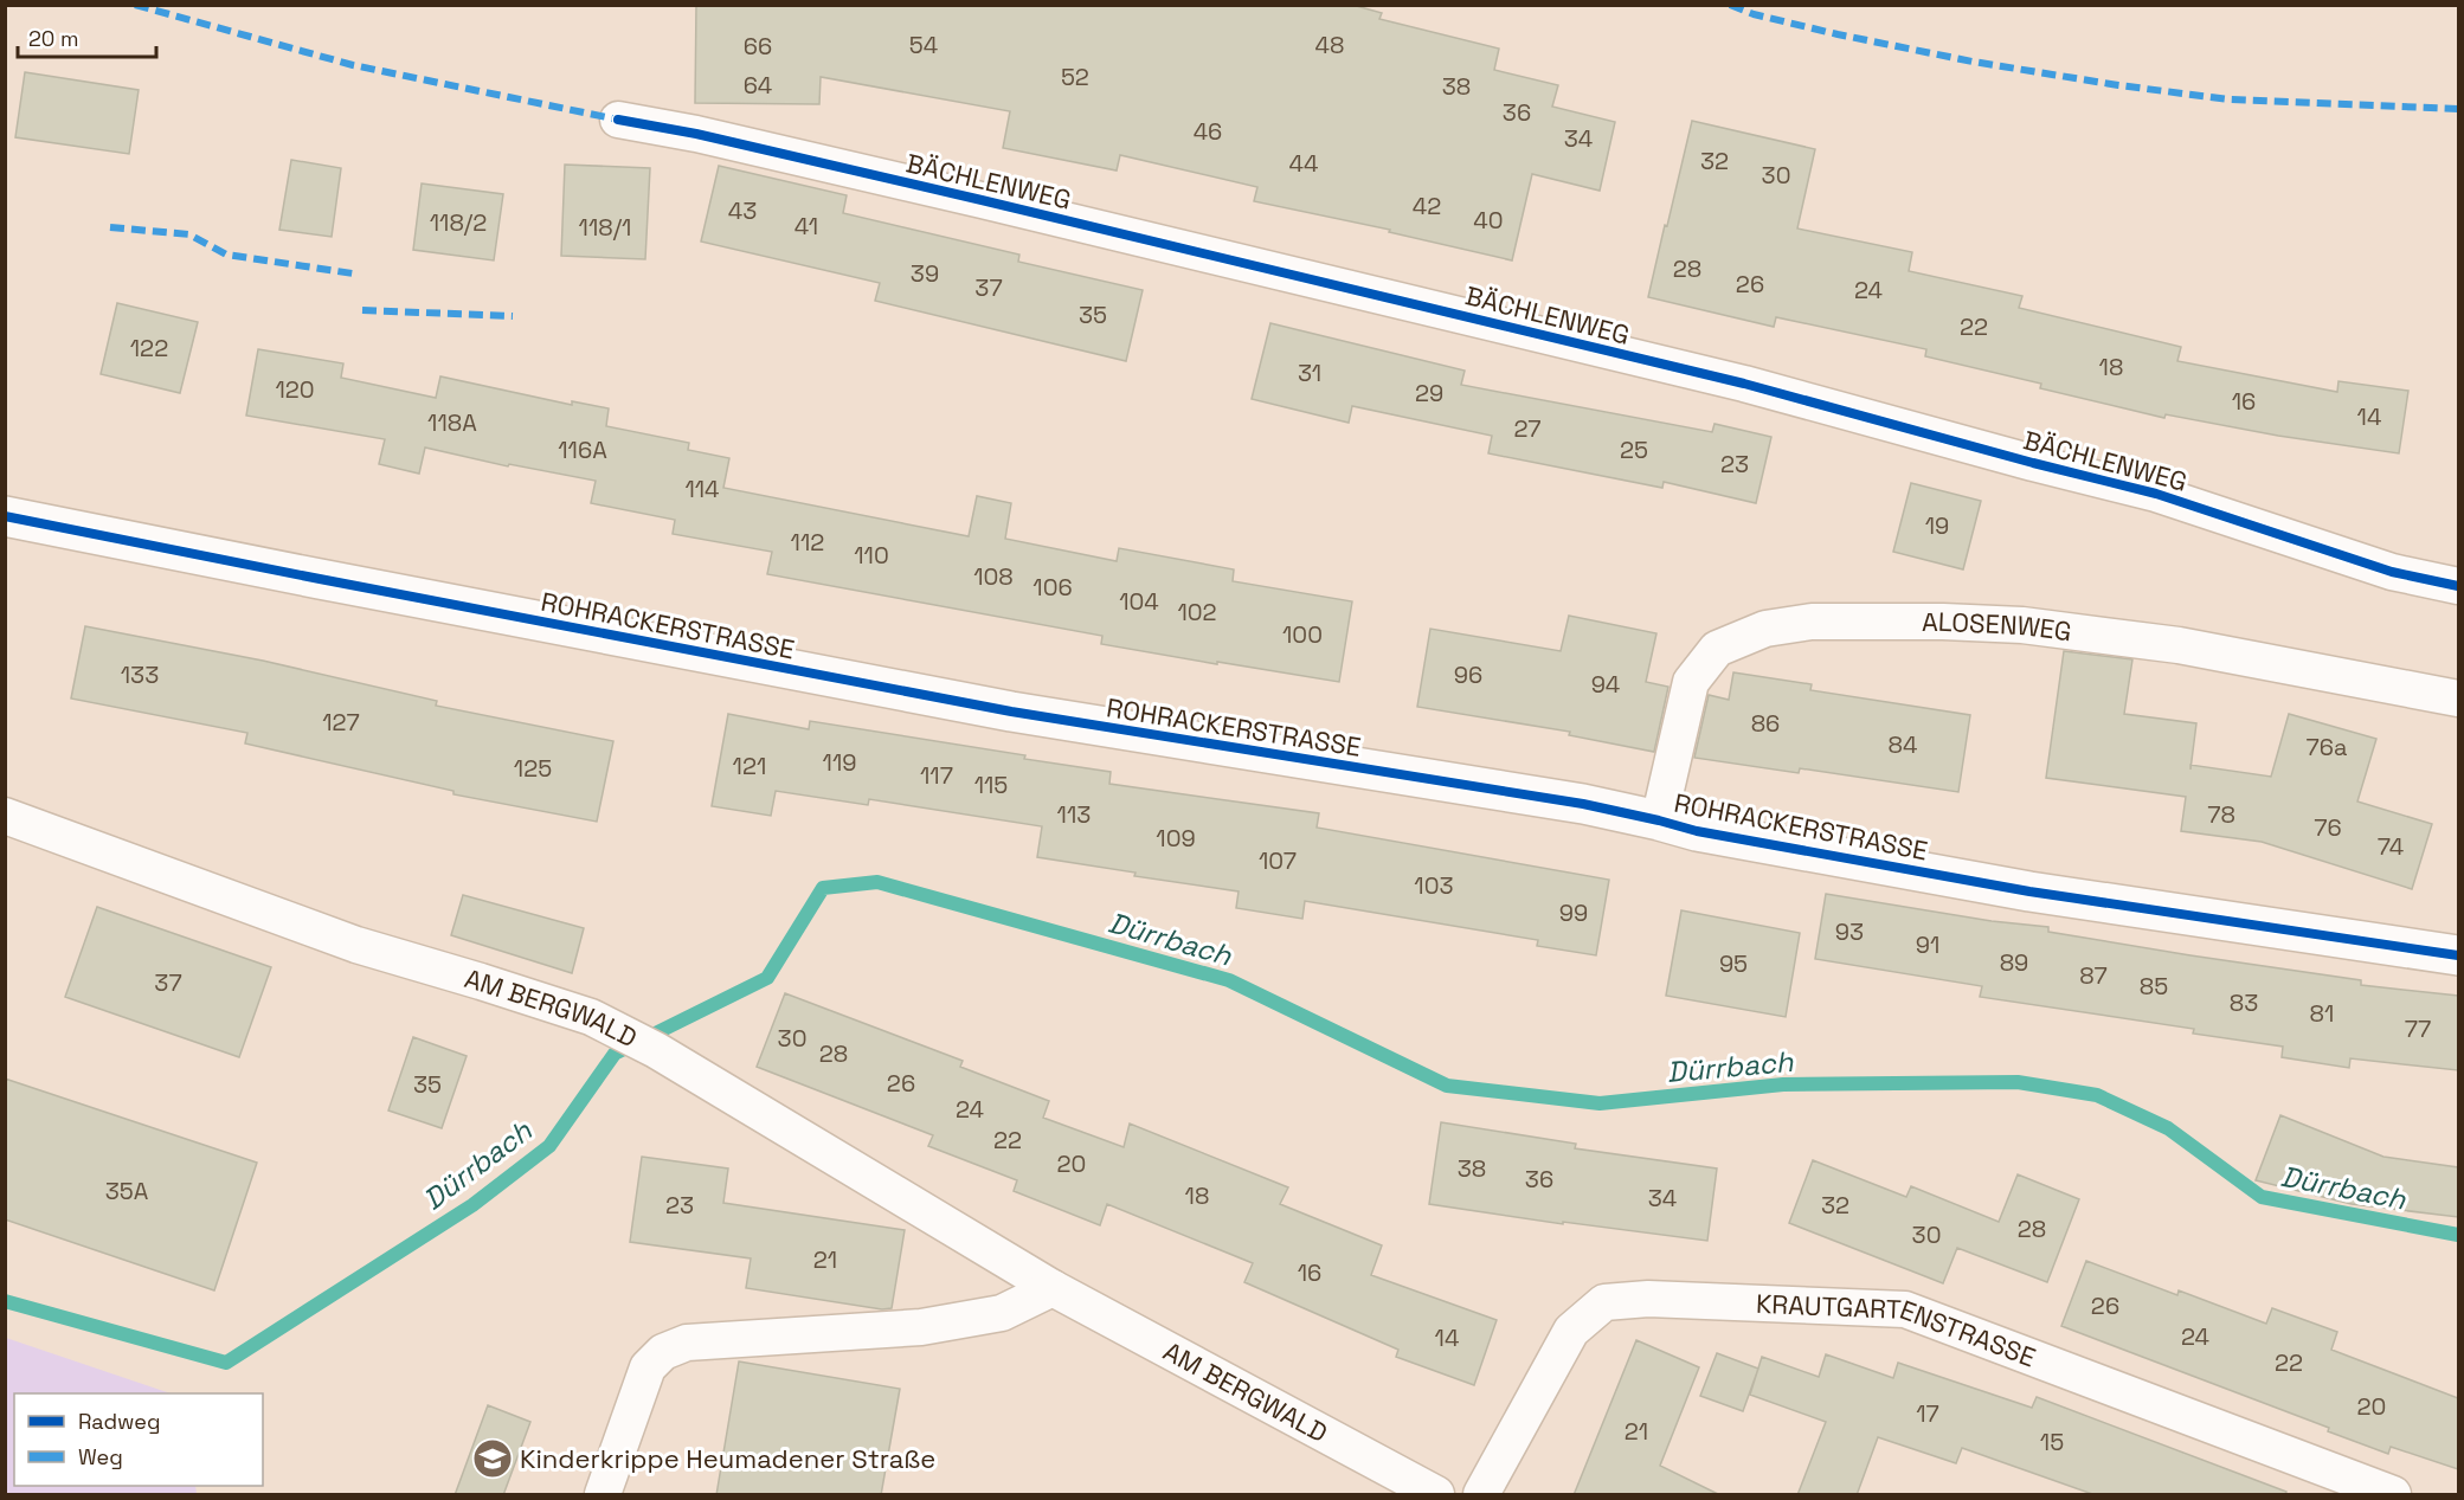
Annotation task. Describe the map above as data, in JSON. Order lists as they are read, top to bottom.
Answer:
{
  "streets": {
    "street": [
      "BÄCHLENWEG",
      "ROHRACKERSTRASSE",
      "ALOSENWEG",
      "AM BERGWALD",
      "KRAUTGARTENSTRASSE"
    ]
  },
  "crossings": [
    ["ROHRACKERSTRASSE", "ALOSENWEG"]
  ],
  "water": ["Dürrbach"],
  "places": {
    "school or university": ["Kinderkrippe Heumadener Straße"]
  },
  "house_numbers": [
    "54",
    "48",
    "66",
    "52",
    "64",
    "38",
    "36",
    "46",
    "34",
    "32",
    "44",
    "30",
    "42",
    "43",
    "40",
    "118/2",
    "41",
    "118/1",
    "28",
    "39",
    "26",
    "37",
    "24",
    "35",
    "22",
    "122",
    "18",
    "31",
    "120",
    "29",
    "16",
    "14",
    "118A",
    "27",
    "116A",
    "25",
    "23",
    "114",
    "19",
    "112",
    "110",
    "108",
    "106",
    "104",
    "102",
    "100",
    "133",
    "96",
    "94",
    "127",
    "86",
    "84",
    "76a",
    "119",
    "121",
    "125",
    "117",
    "115",
    "113",
    "78",
    "76",
    "109",
    "74",
    "107",
    "103",
    "99",
    "93",
    "91",
    "89",
    "95",
    "87",
    "37",
    "85",
    "83",
    "81",
    "77",
    "30",
    "28",
    "26",
    "35",
    "24",
    "22",
    "20",
    "38",
    "36",
    "35A",
    "18",
    "34",
    "23",
    "32",
    "28",
    "30",
    "21",
    "16",
    "26",
    "24",
    "14",
    "22",
    "20",
    "17",
    "21",
    "15"
  ],
  "legend": ["Radweg", "Weg"],
  "scale_bar": "20 m"
}
